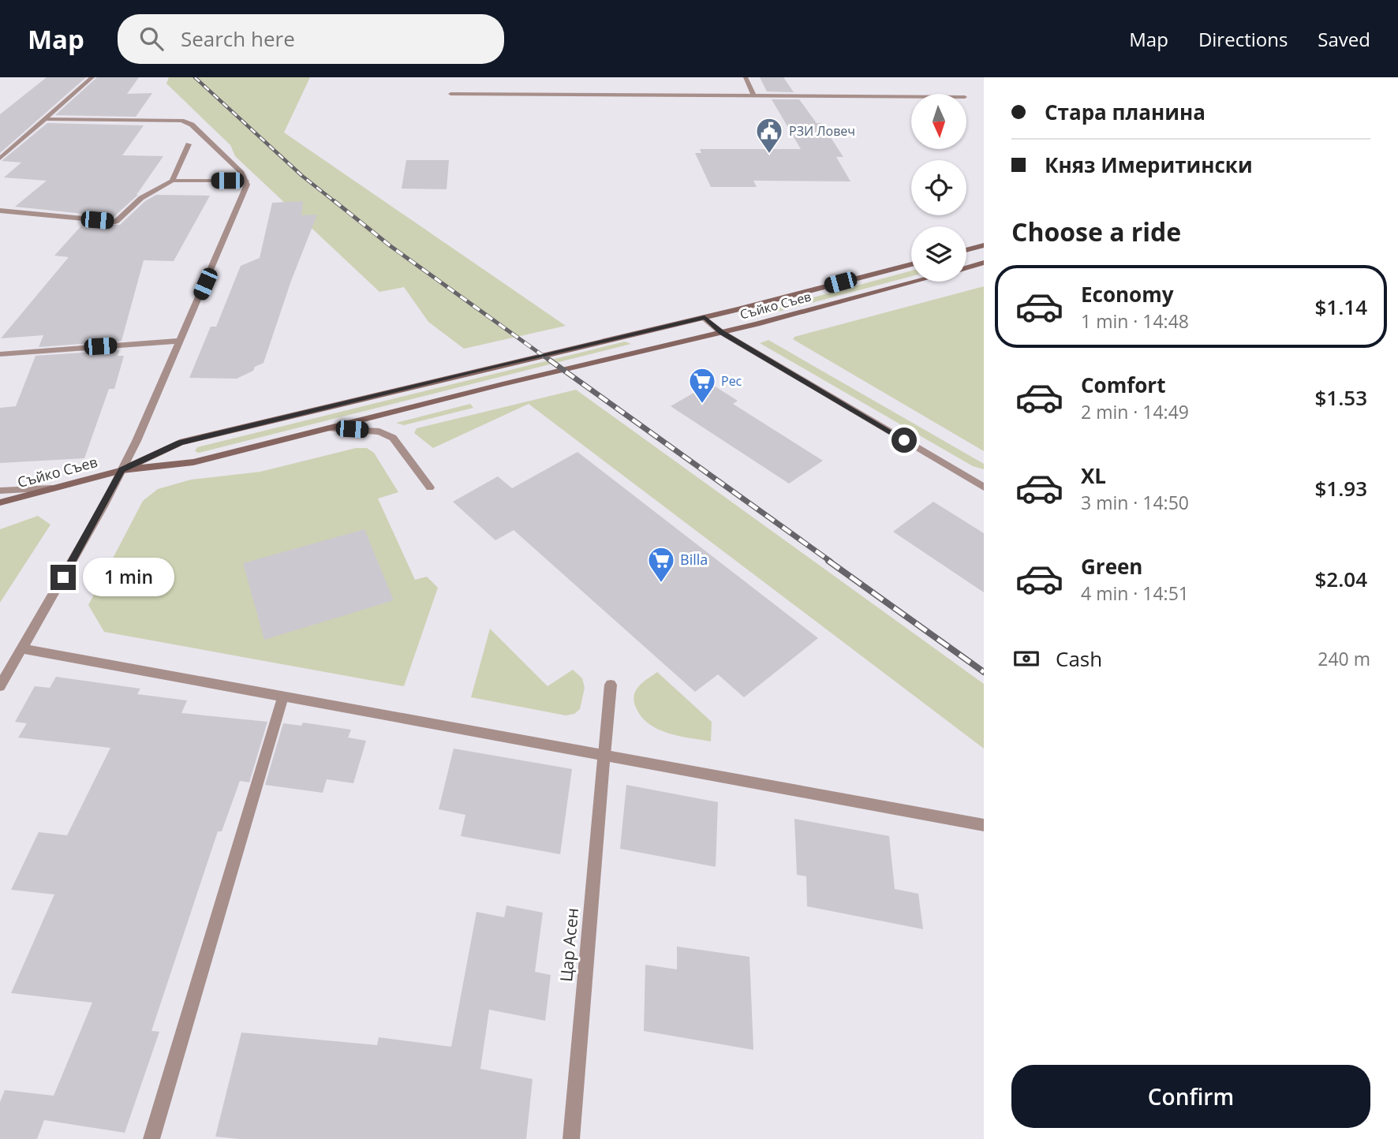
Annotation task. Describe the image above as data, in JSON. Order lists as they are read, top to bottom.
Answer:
{
  "streets": {
    "street": ["Съйко Съев", "Цар Асен"]
  },
  "places": {
    "public building": ["РЗИ Ловеч"],
    "supermarket": ["Рес", "Billa"]
  },
  "north": "bottom",
  "page": {
    "header": "Map",
    "search": "Search here",
    "nav": ["Map", "Directions", "Saved"],
    "banner": ["Стара планина", "Княз Имеритински"],
    "heading": "Choose a ride",
    "list": [
      {
        "name": "Economy",
        "note": "1 min · 14:48",
        "value": "$1.14"
      },
      {
        "name": "Comfort",
        "note": "2 min · 14:49",
        "value": "$1.53"
      },
      {
        "name": "XL",
        "note": "3 min · 14:50",
        "value": "$1.93"
      },
      {
        "name": "Green",
        "note": "4 min · 14:51",
        "value": "$2.04"
      }
    ],
    "bubble": "1 min",
    "pay": ["Cash", "240 m"],
    "buttons": "Confirm"
  }
}
